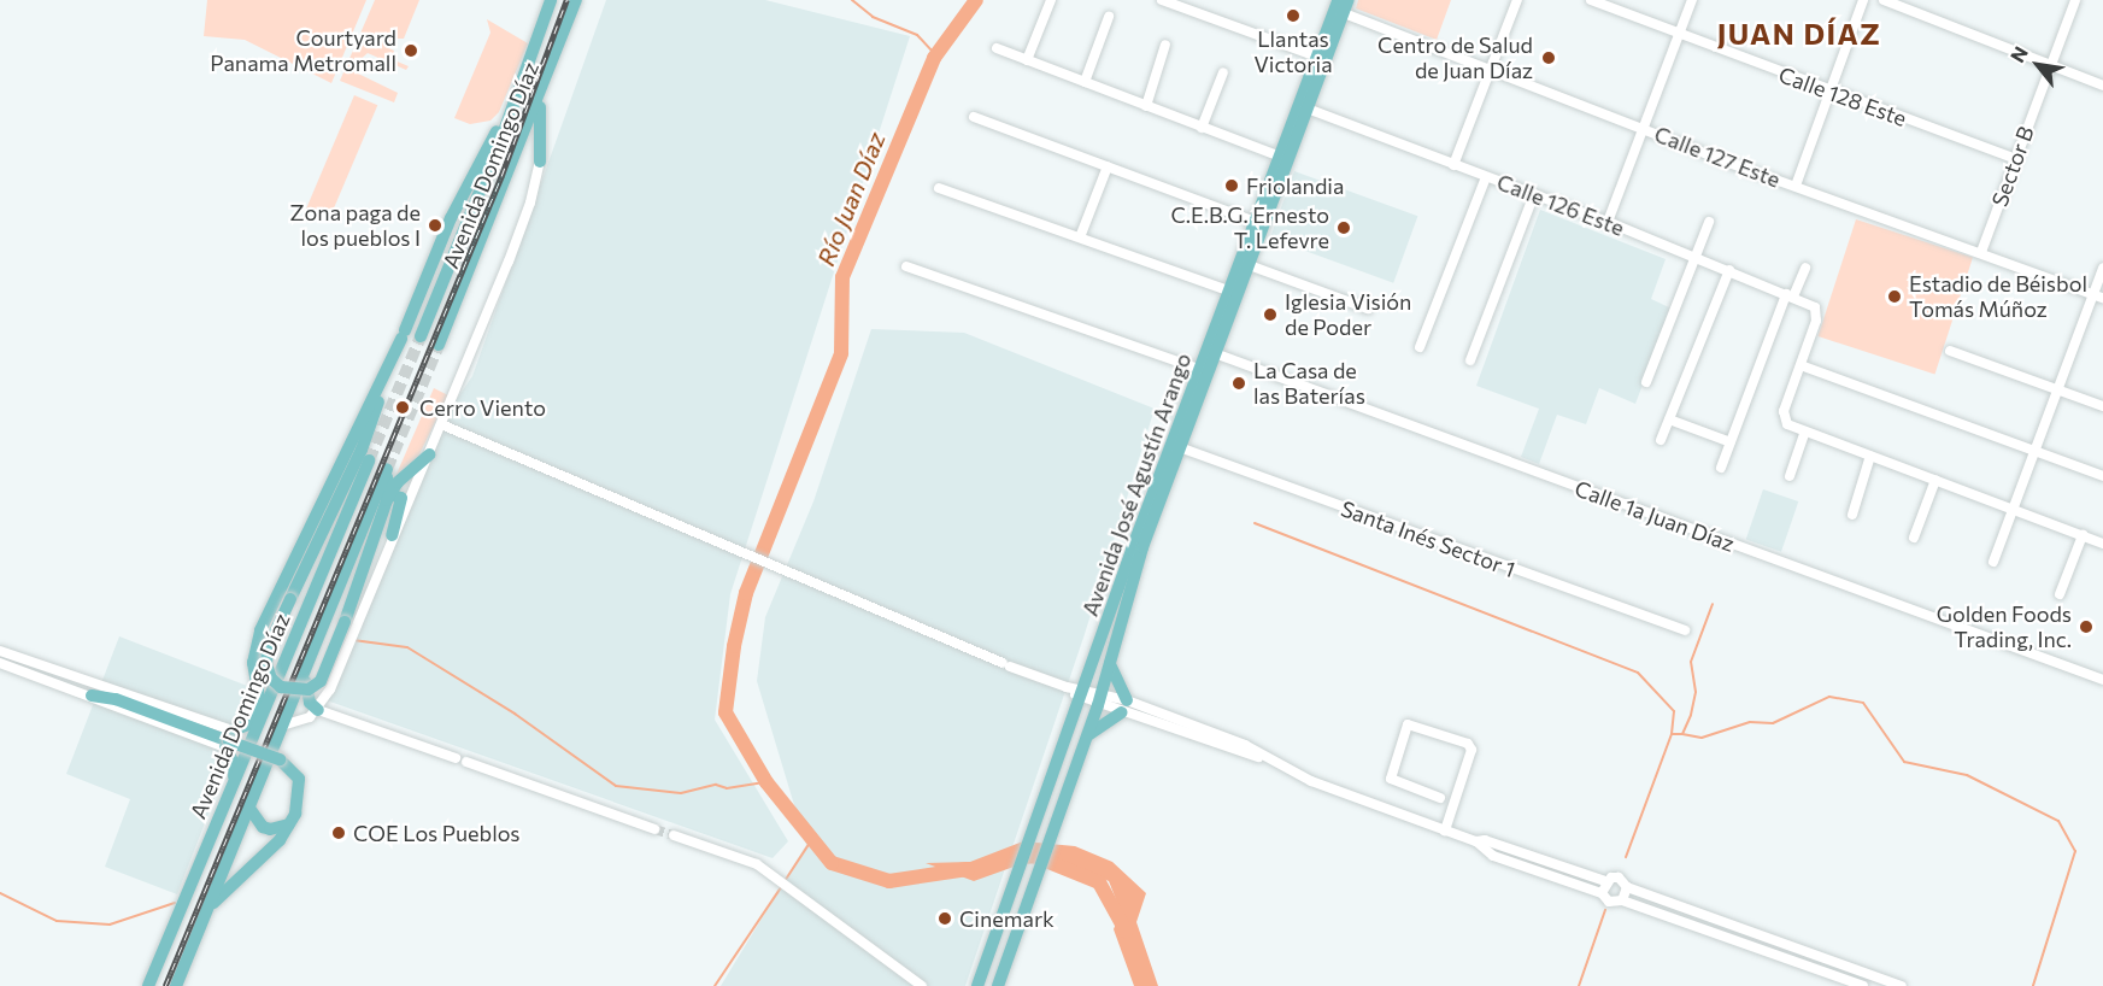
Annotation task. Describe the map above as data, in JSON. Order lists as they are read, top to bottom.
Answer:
{
  "streets": {
    "main road": ["Avenida Domingo Díaz", "Avenida José Agustín Arango"],
    "street": [
      "Calle 128 Este",
      "Calle 127 Este",
      "Sector B",
      "Calle 126 Este",
      "Calle 1a Juan Díaz",
      "Santa Inés Sector 1"
    ]
  },
  "crossings": [
    ["Calle 128 Este", "Sector B"],
    ["Calle 127 Este", "Sector B"],
    ["Calle 127 Este", "Avenida José Agustín Arango"],
    ["Calle 126 Este", "Avenida José Agustín Arango"],
    ["Avenida José Agustín Arango", "Calle 1a Juan Díaz"],
    ["Avenida José Agustín Arango", "Santa Inés Sector 1"]
  ],
  "districts": ["JUAN DÍAZ"],
  "water": ["Río Juan Díaz"],
  "places": [
    "Llantas Victoria",
    "Courtyard Panama Metromall",
    "Centro de Salud de Juan Díaz",
    "Friolandia",
    "Zona paga de los pueblos I",
    "C.E.B.G. Ernesto T. Lefevre",
    "Estadio de Béisbol Tomás Múñoz",
    "Iglesia Visión de Poder",
    "La Casa de las Baterías",
    "Cerro Viento",
    "Golden Foods Trading, Inc.",
    "COE Los Pueblos",
    "Cinemark"
  ],
  "north": "top left"
}
